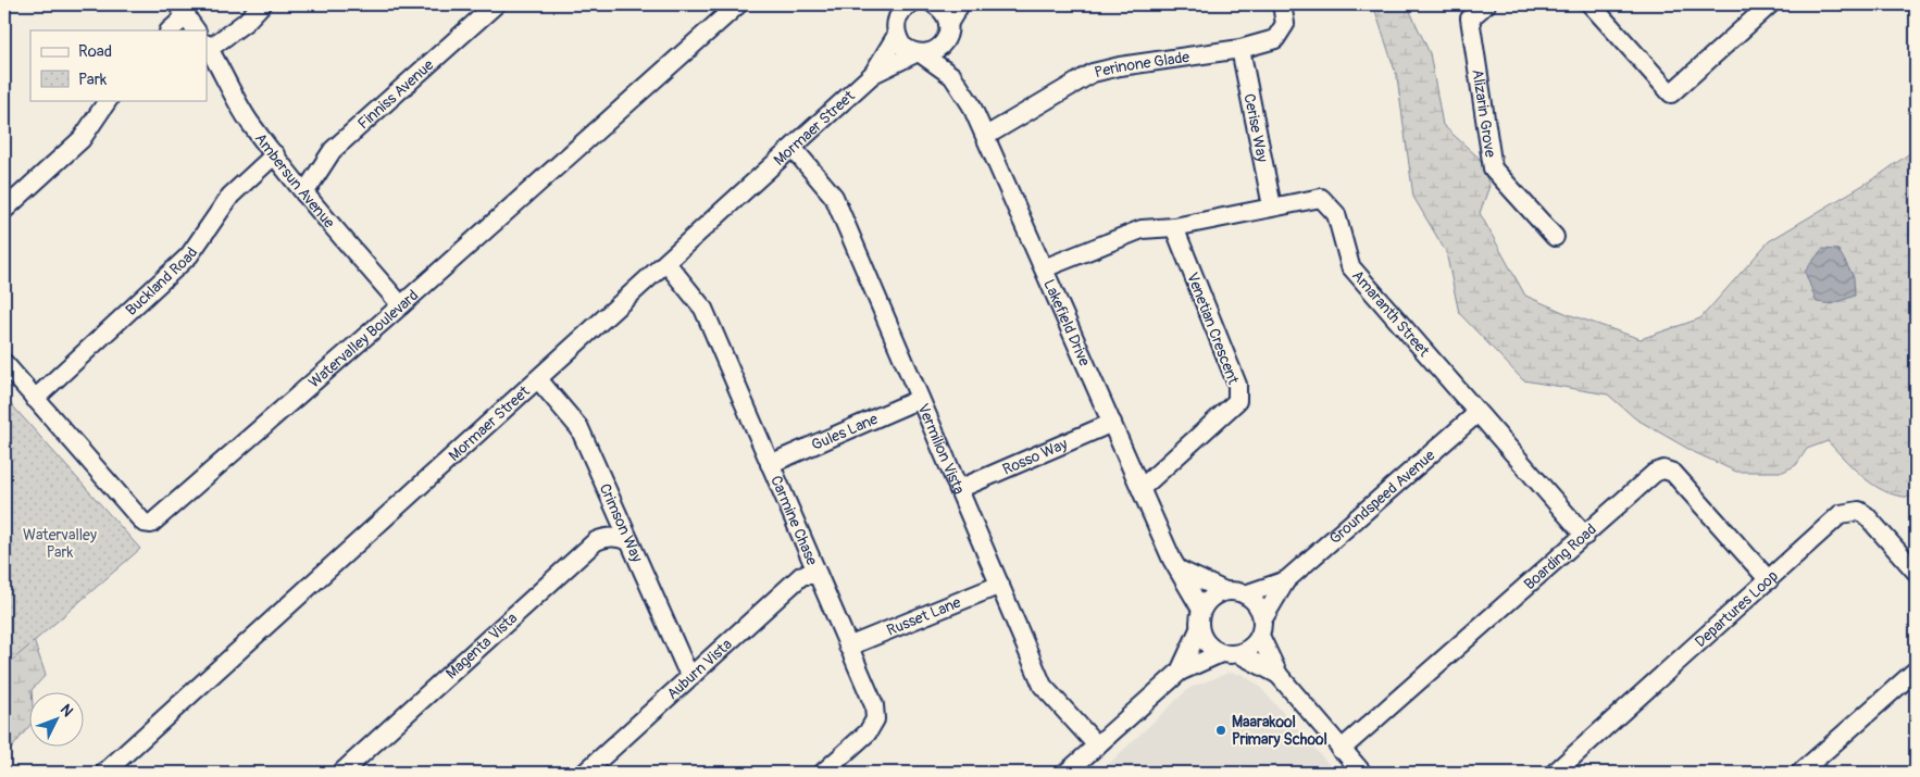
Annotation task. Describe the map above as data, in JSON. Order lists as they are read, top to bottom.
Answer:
{
  "streets": {
    "street": [
      "Perinone Glade",
      "Finniss Avenue",
      "Alizarin Grove",
      "Mormaer Street",
      "Cerise Way",
      "Ambersun Avenue",
      "Buckland Road",
      "Amaranth Street",
      "Lakefield Drive",
      "Venetian Crescent",
      "Watervalley Boulevard",
      "Gules Lane",
      "Vermilion Vista",
      "Rosso Way",
      "Groundspeed Avenue",
      "Carmine Chase",
      "Crimson Way",
      "Boarding Road",
      "Departures Loop",
      "Russet Lane",
      "Magenta Vista",
      "Auburn Vista"
    ]
  },
  "crossings": [
    ["Perinone Glade", "Cerise Way"],
    ["Perinone Glade", "Lakefield Drive"],
    ["Finniss Avenue", "Ambersun Avenue"],
    ["Mormaer Street", "Lakefield Drive"],
    ["Mormaer Street", "Vermilion Vista"],
    ["Mormaer Street", "Carmine Chase"],
    ["Mormaer Street", "Crimson Way"],
    ["Cerise Way", "Amaranth Street"],
    ["Ambersun Avenue", "Buckland Road"],
    ["Ambersun Avenue", "Watervalley Boulevard"],
    ["Buckland Road", "Watervalley Boulevard"],
    ["Amaranth Street", "Lakefield Drive"],
    ["Amaranth Street", "Venetian Crescent"],
    ["Amaranth Street", "Groundspeed Avenue"],
    ["Amaranth Street", "Boarding Road"],
    ["Lakefield Drive", "Venetian Crescent"],
    ["Lakefield Drive", "Rosso Way"],
    ["Lakefield Drive", "Groundspeed Avenue"],
    ["Gules Lane", "Vermilion Vista"],
    ["Gules Lane", "Carmine Chase"],
    ["Vermilion Vista", "Rosso Way"],
    ["Vermilion Vista", "Russet Lane"],
    ["Carmine Chase", "Russet Lane"],
    ["Carmine Chase", "Auburn Vista"],
    ["Crimson Way", "Magenta Vista"],
    ["Crimson Way", "Auburn Vista"],
    ["Boarding Road", "Departures Loop"]
  ],
  "parks": ["Watervalley Park"],
  "places": ["Maarakool Primary School"],
  "legend": ["Road", "Park"],
  "north": "top right"
}
